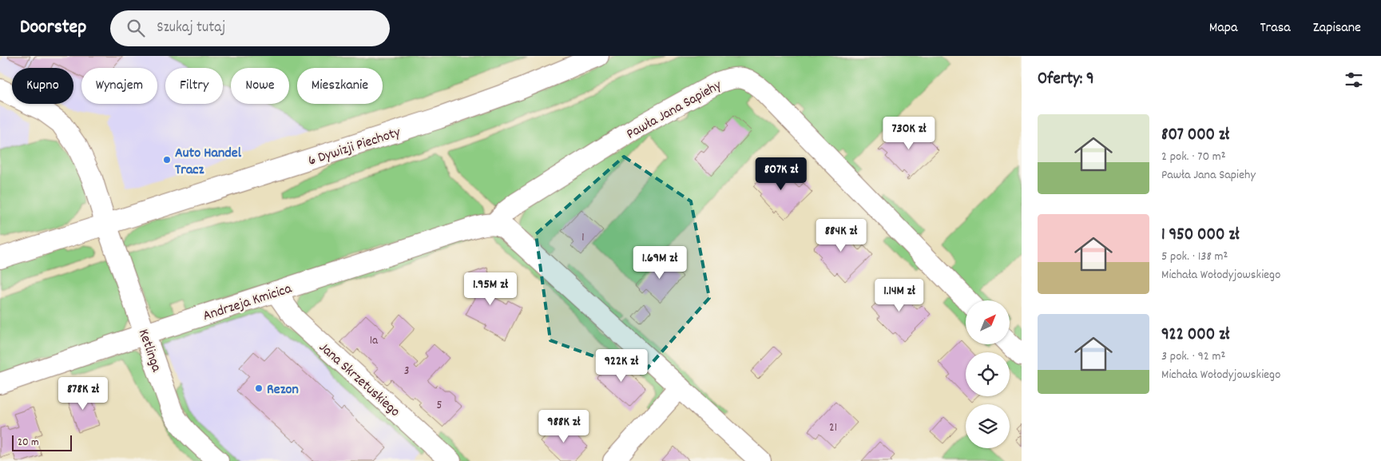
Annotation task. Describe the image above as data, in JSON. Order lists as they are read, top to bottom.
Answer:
{
  "streets": {
    "street": [
      "Pawła Jana Sapiehy",
      "6 Dywizji Piechoty",
      "Andrzeja Kmicica",
      "Ketlinga",
      "Jana Skrzetuskiego"
    ]
  },
  "crossings": [
    ["Pawła Jana Sapiehy", "Andrzeja Kmicica"],
    ["6 Dywizji Piechoty", "Ketlinga"],
    ["Andrzeja Kmicica", "Ketlinga"],
    ["Andrzeja Kmicica", "Jana Skrzetuskiego"]
  ],
  "places": ["Auto Handel Tracz", "Rezon"],
  "house_numbers": [
    "1",
    "1a",
    "3",
    "5",
    "21"
  ],
  "scale_bar": "20 m",
  "north": "top right",
  "page": {
    "header": "Doorstep",
    "search": "Szukaj tutaj",
    "nav": ["Mapa", "Trasa", "Zapisane"],
    "heading": "Oferty: 9",
    "chip": [
      "Kupno",
      "Wynajem",
      "Filtry",
      "Nowe",
      "Mieszkanie"
    ],
    "list": [
      {
        "name": "807 000 zł",
        "note": "2 pok. · 70 m² · Pawła Jana Sapiehy"
      },
      {
        "name": "1 950 000 zł",
        "note": "5 pok. · 138 m² · Michała Wołodyjowskiego"
      },
      {
        "name": "922 000 zł",
        "note": "3 pok. · 92 m² · Michała Wołodyjowskiego"
      }
    ],
    "price": [
      "730K zł",
      "807K zł",
      "884K zł",
      "1.69M zł",
      "1.95M zł",
      "1.14M zł",
      "922K zł",
      "878K zł",
      "988K zł"
    ],
    "scale": "20 m"
  }
}
